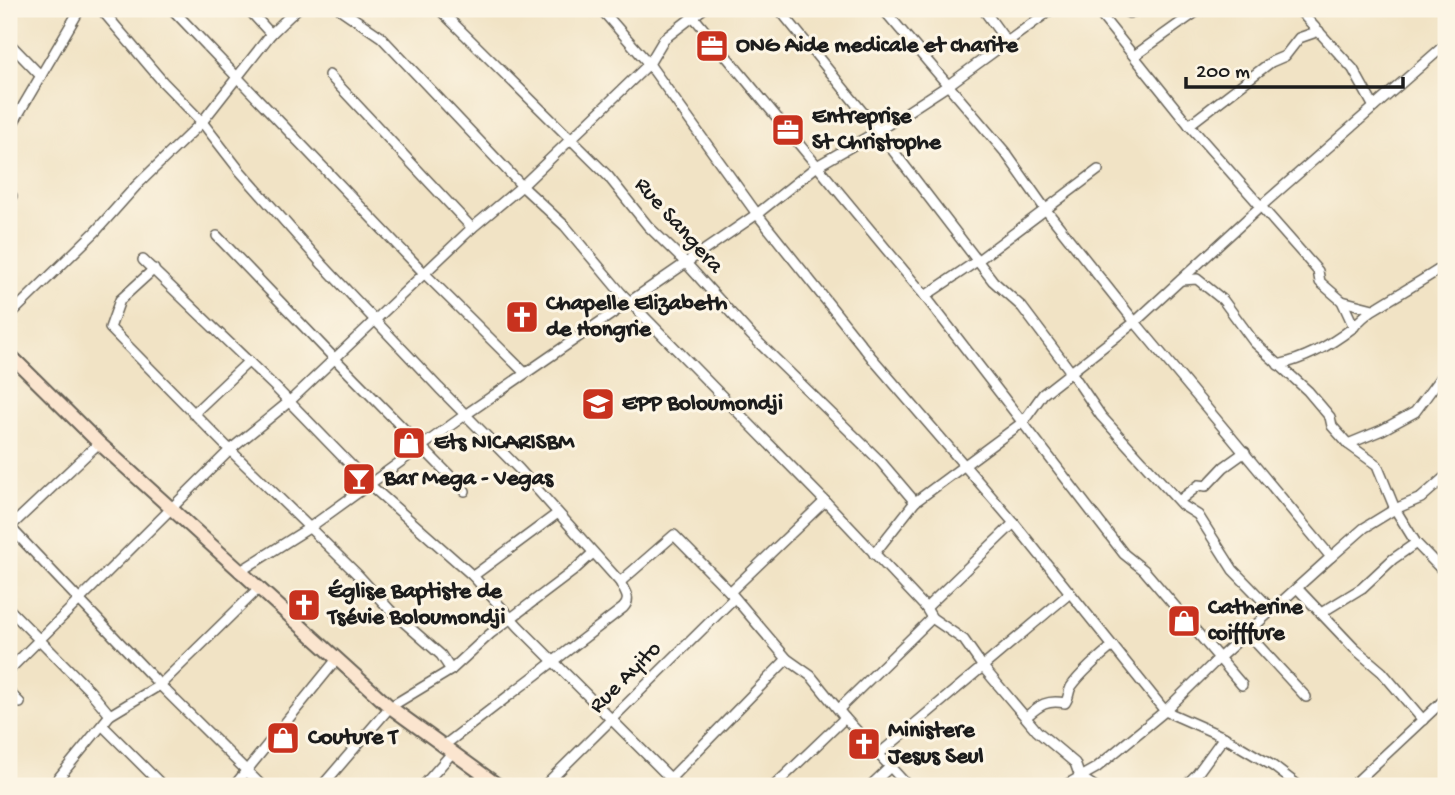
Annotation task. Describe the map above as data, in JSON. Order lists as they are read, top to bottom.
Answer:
{
  "streets": {
    "street": ["Rue Sangera", "Rue Ayito"]
  },
  "places": {
    "office": ["ONG Aide medicale et charite", "Entreprise St Christophe"],
    "church": ["Chapelle Elizabeth de Hongrie", "Église Baptiste de Tsévie Boloumondji", "Ministere Jesus Seul"],
    "school or university": ["EPP Boloumondji"],
    "shop": ["Ets NICARISBM", "Catherine coifffure", "Couture T"],
    "bar": ["Bar Mega - Vegas"]
  },
  "scale_bar": "200 m"
}
